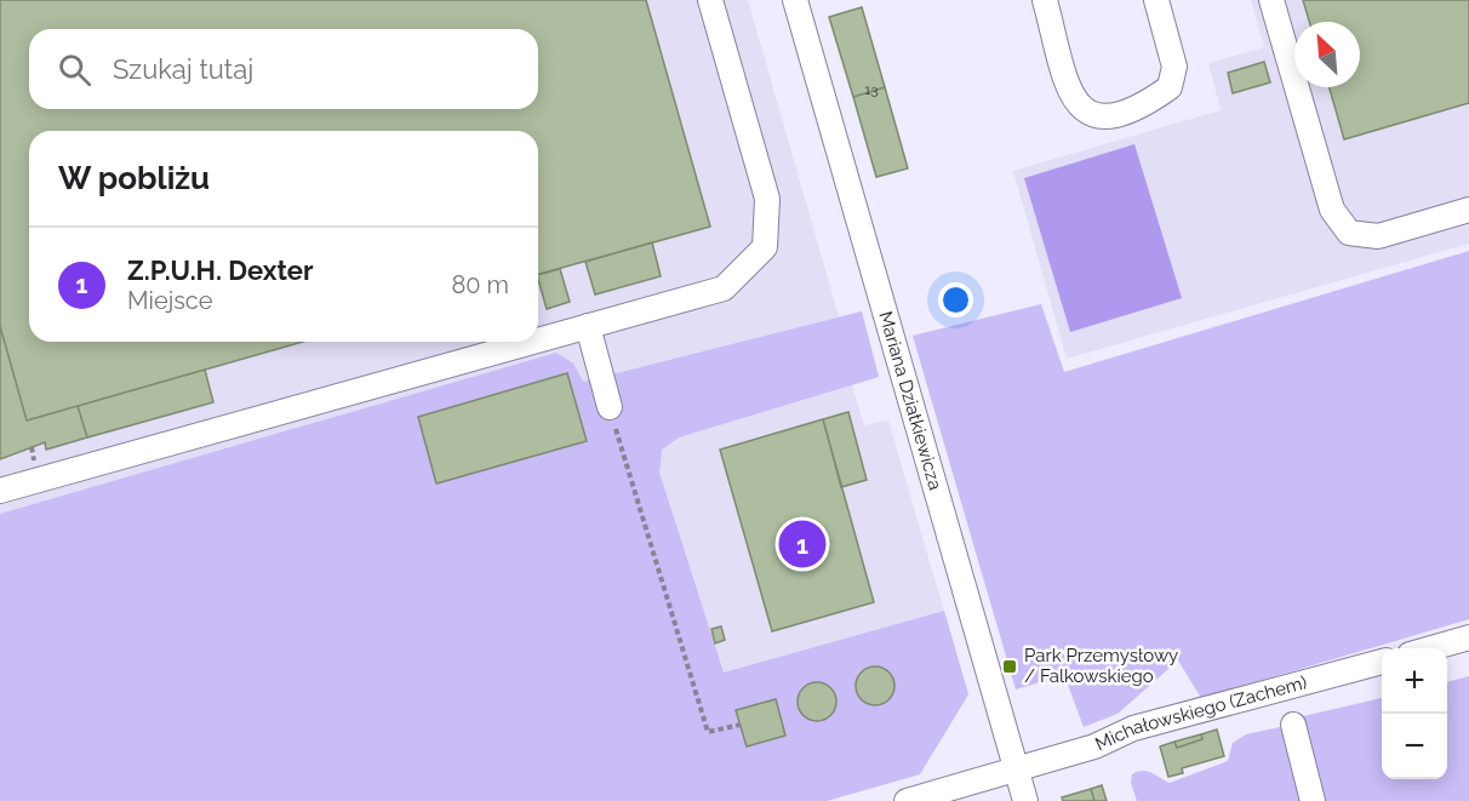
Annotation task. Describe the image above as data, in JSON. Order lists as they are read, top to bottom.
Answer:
{
  "streets": {
    "street": ["Mariana Dziatkiewicza", "Michałowskiego (Zachem)"]
  },
  "crossings": [
    ["Mariana Dziatkiewicza", "Michałowskiego (Zachem)"]
  ],
  "places": {
    "transit": ["Park Przemysłowy / Falkowskiego"]
  },
  "house_numbers": ["13"],
  "north": "top left",
  "page": {
    "search": "Szukaj tutaj",
    "heading": "W pobliżu",
    "list": [
      {
        "mark": "1",
        "name": "Z.P.U.H. Dexter",
        "note": "Miejsce",
        "value": "80 m"
      }
    ],
    "pins": "1",
    "map_buttons": ["+", "−"]
  }
}
